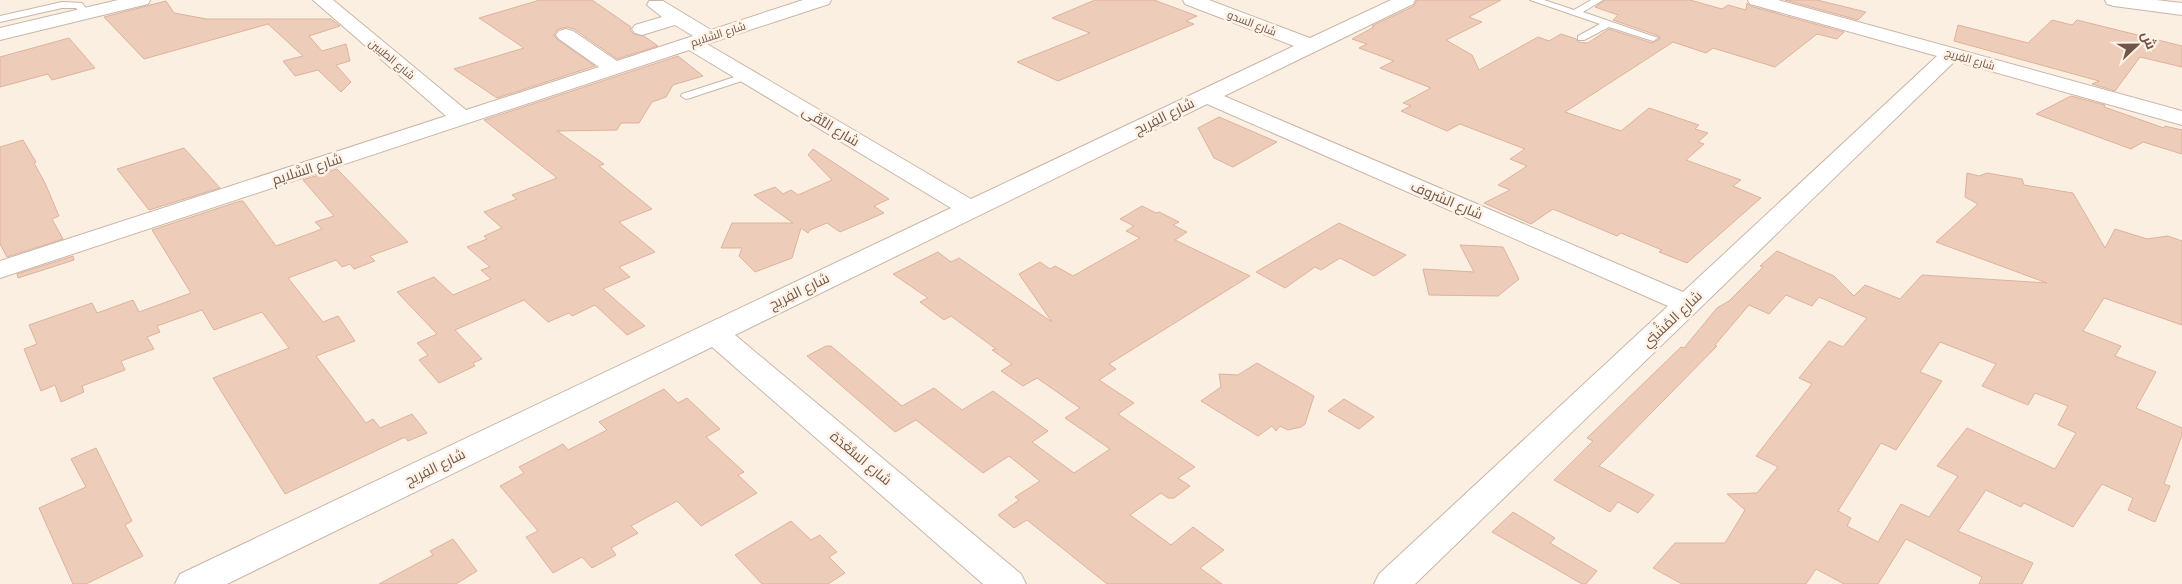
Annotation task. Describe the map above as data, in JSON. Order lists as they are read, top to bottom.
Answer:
{
  "streets": {
    "street": [
      "شارع السدو",
      "شارع السَّلايم",
      "شارع الطيبين",
      "شارع الفِريج",
      "شارع التُّقَى",
      "شارع الشروف",
      "شارع المُشْتِي",
      "شارع السُّعْدَة"
    ]
  },
  "crossings": [
    ["شارع السدو", "شارع الفِريج"],
    ["شارع السَّلايم", "شارع الطيبين"],
    ["شارع السَّلايم", "شارع التُّقَى"],
    ["شارع الفِريج", "شارع التُّقَى"],
    ["شارع الفِريج", "شارع الشروف"],
    ["شارع الفِريج", "شارع المُشْتِي"],
    ["شارع الفِريج", "شارع السُّعْدَة"],
    ["شارع الشروف", "شارع المُشْتِي"]
  ],
  "north": "right"
}
